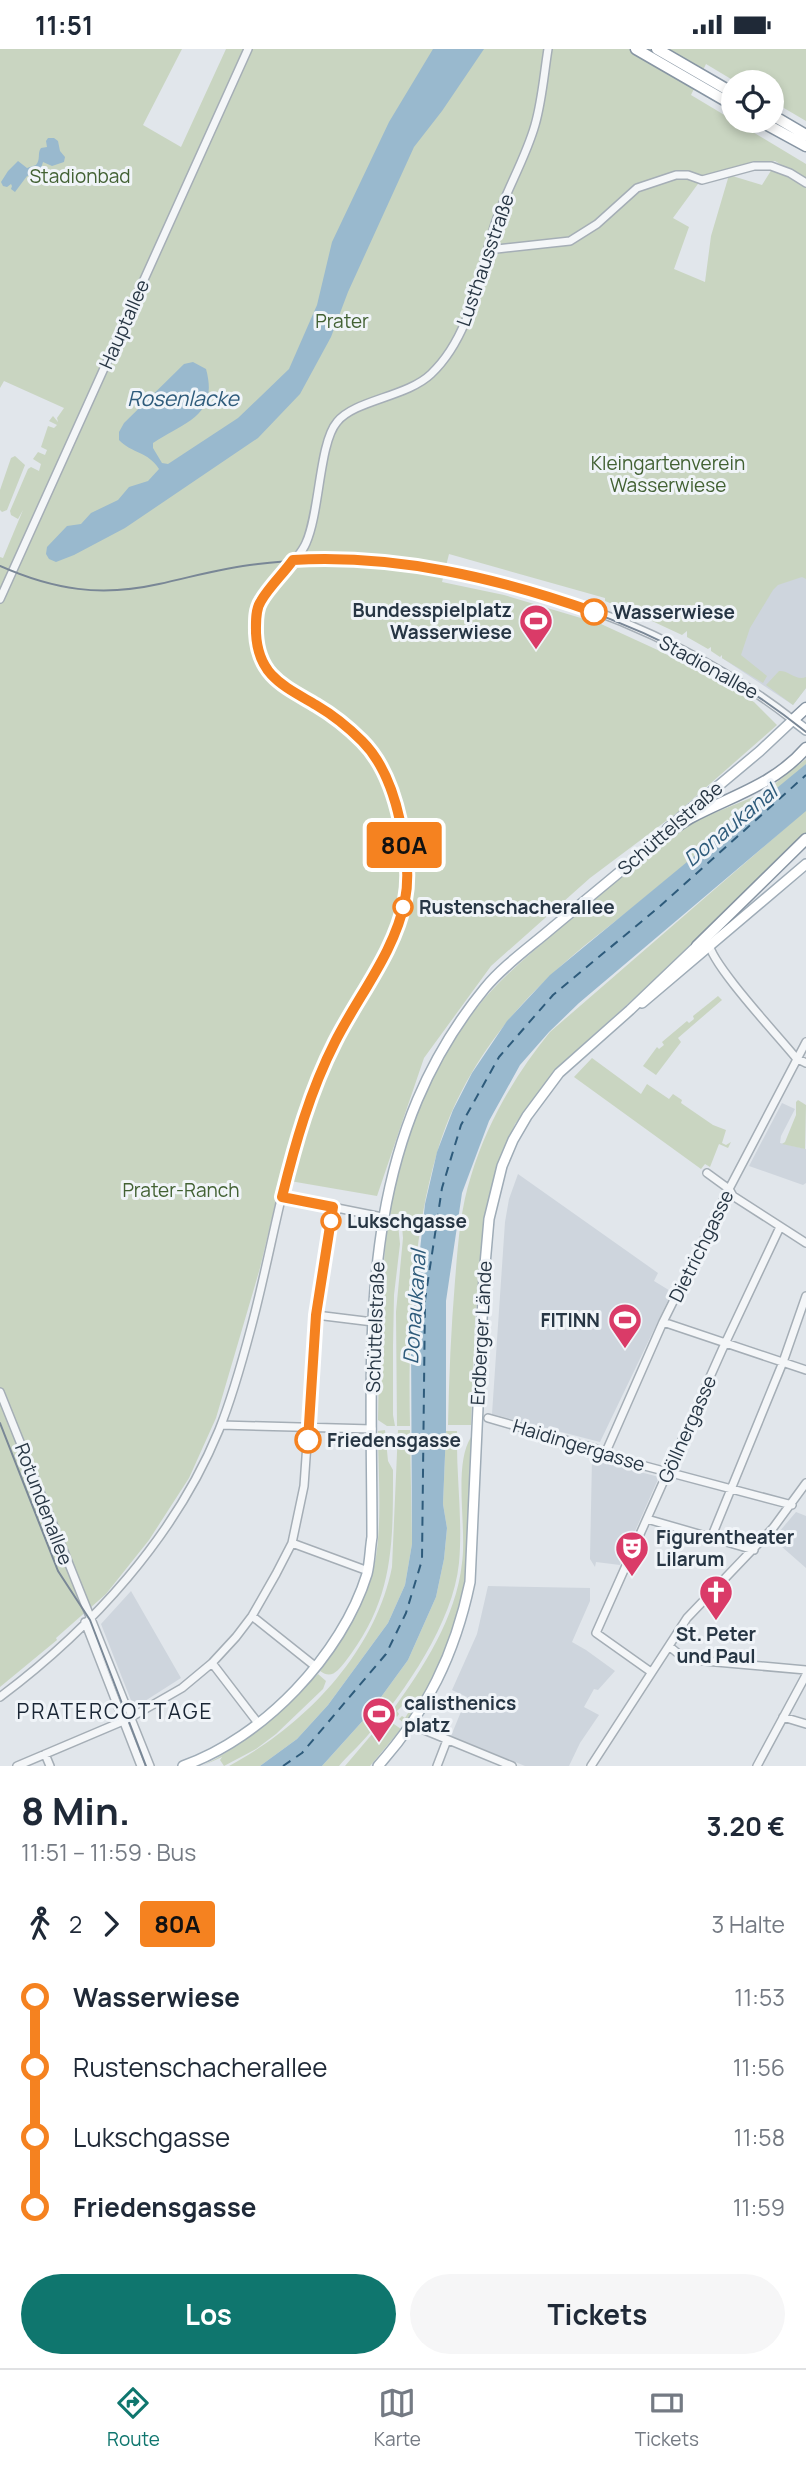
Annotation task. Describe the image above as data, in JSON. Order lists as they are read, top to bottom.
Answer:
{
  "streets": {
    "main road": ["Schüttelstraße", "Erdberger Lände"],
    "street": [
      "Lusthausstraße",
      "Hauptallee",
      "Stadionallee",
      "Dietrichgasse",
      "Göllnergasse",
      "Haidingergasse",
      "Rotundenallee"
    ]
  },
  "crossings": [
    ["Lusthausstraße", "Stadionallee"],
    ["Stadionallee", "Schüttelstraße"],
    ["Dietrichgasse", "Haidingergasse"],
    ["Göllnergasse", "Haidingergasse"]
  ],
  "districts": ["PRATERCOTTAGE"],
  "water": ["Rosenlacke", "Donaukanal"],
  "parks": [
    "Stadionbad",
    "Prater",
    "Kleingartenverein Wasserwiese",
    "Prater-Ranch"
  ],
  "places": {
    "other": [
      "Wasserwiese",
      "Rustenschacherallee",
      "Lukschgasse",
      "Friedensgasse"
    ],
    "sports": ["Bundesspielplatz Wasserwiese", "FITINN", "calisthenics platz"],
    "theatre": ["Figurentheater Lilarum"],
    "church": ["St. Peter und Paul"]
  },
  "lines": ["bus line 80A"],
  "page": {
    "status": "11:51",
    "on_map": "80A",
    "heading": ["8 Min.", "11:51 – 11:59 · Bus", "3.20 €"],
    "legs": ["2", "80A", "3 Halte"],
    "list": [
      {
        "name": "Wasserwiese",
        "value": "11:53"
      },
      {
        "name": "Rustenschacherallee",
        "value": "11:56"
      },
      {
        "name": "Lukschgasse",
        "value": "11:58"
      },
      {
        "name": "Friedensgasse",
        "value": "11:59"
      }
    ],
    "buttons": ["Los", "Tickets"],
    "tabs": ["Route", "Karte", "Tickets"]
  }
}
